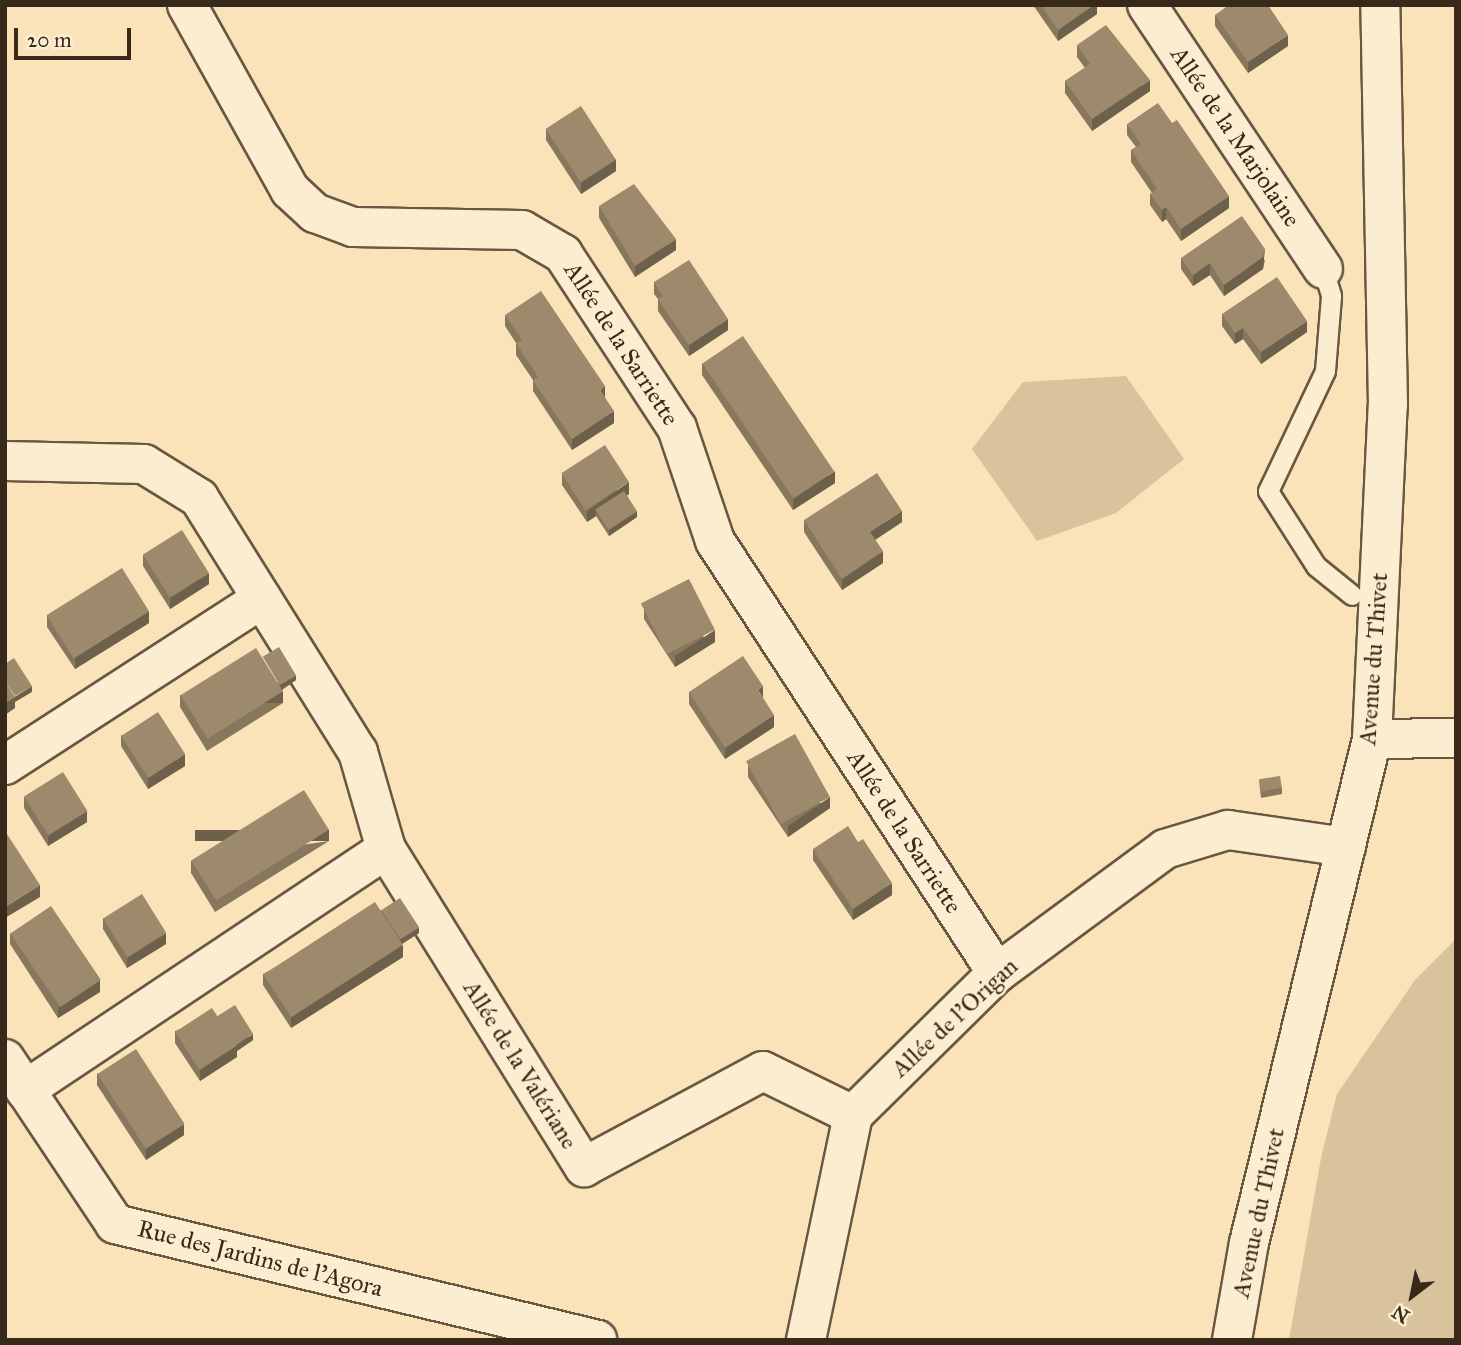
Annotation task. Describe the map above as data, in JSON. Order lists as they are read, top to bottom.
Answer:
{
  "streets": {
    "street": [
      "Allée de la Marjolaine",
      "Allée de la Sarriette",
      "Avenue du Thivet",
      "Allée de l'Origan",
      "Allée de la Valériane",
      "Rue des Jardins de l'Agora"
    ]
  },
  "crossings": [
    ["Allée de la Sarriette", "Allée de l'Origan"],
    ["Avenue du Thivet", "Allée de l'Origan"],
    ["Allée de l'Origan", "Allée de la Valériane"]
  ],
  "scale_bar": "20 m",
  "north": "bottom left"
}
